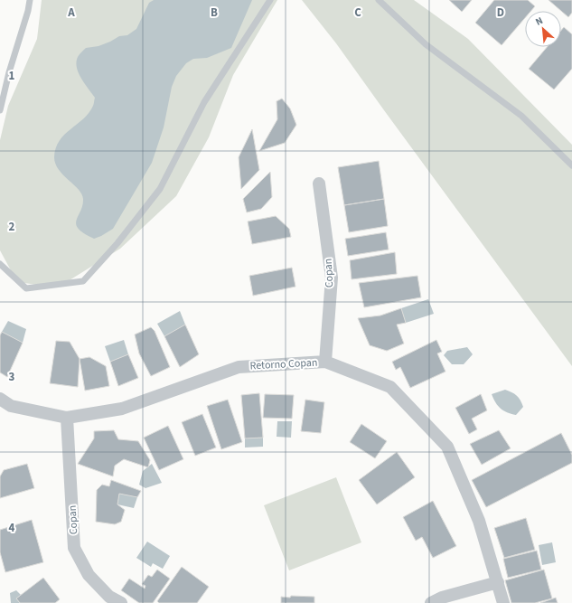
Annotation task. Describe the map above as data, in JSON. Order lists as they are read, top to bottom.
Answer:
{
  "streets": {
    "street": ["Copan", "Retorno Copan"]
  },
  "crossings": [
    ["Copan", "Retorno Copan"]
  ],
  "north": "top left",
  "grid": {
    "columns": [
      "A",
      "B",
      "C",
      "D"
    ],
    "rows": [
      "1",
      "2",
      "3",
      "4"
    ]
  }
}
